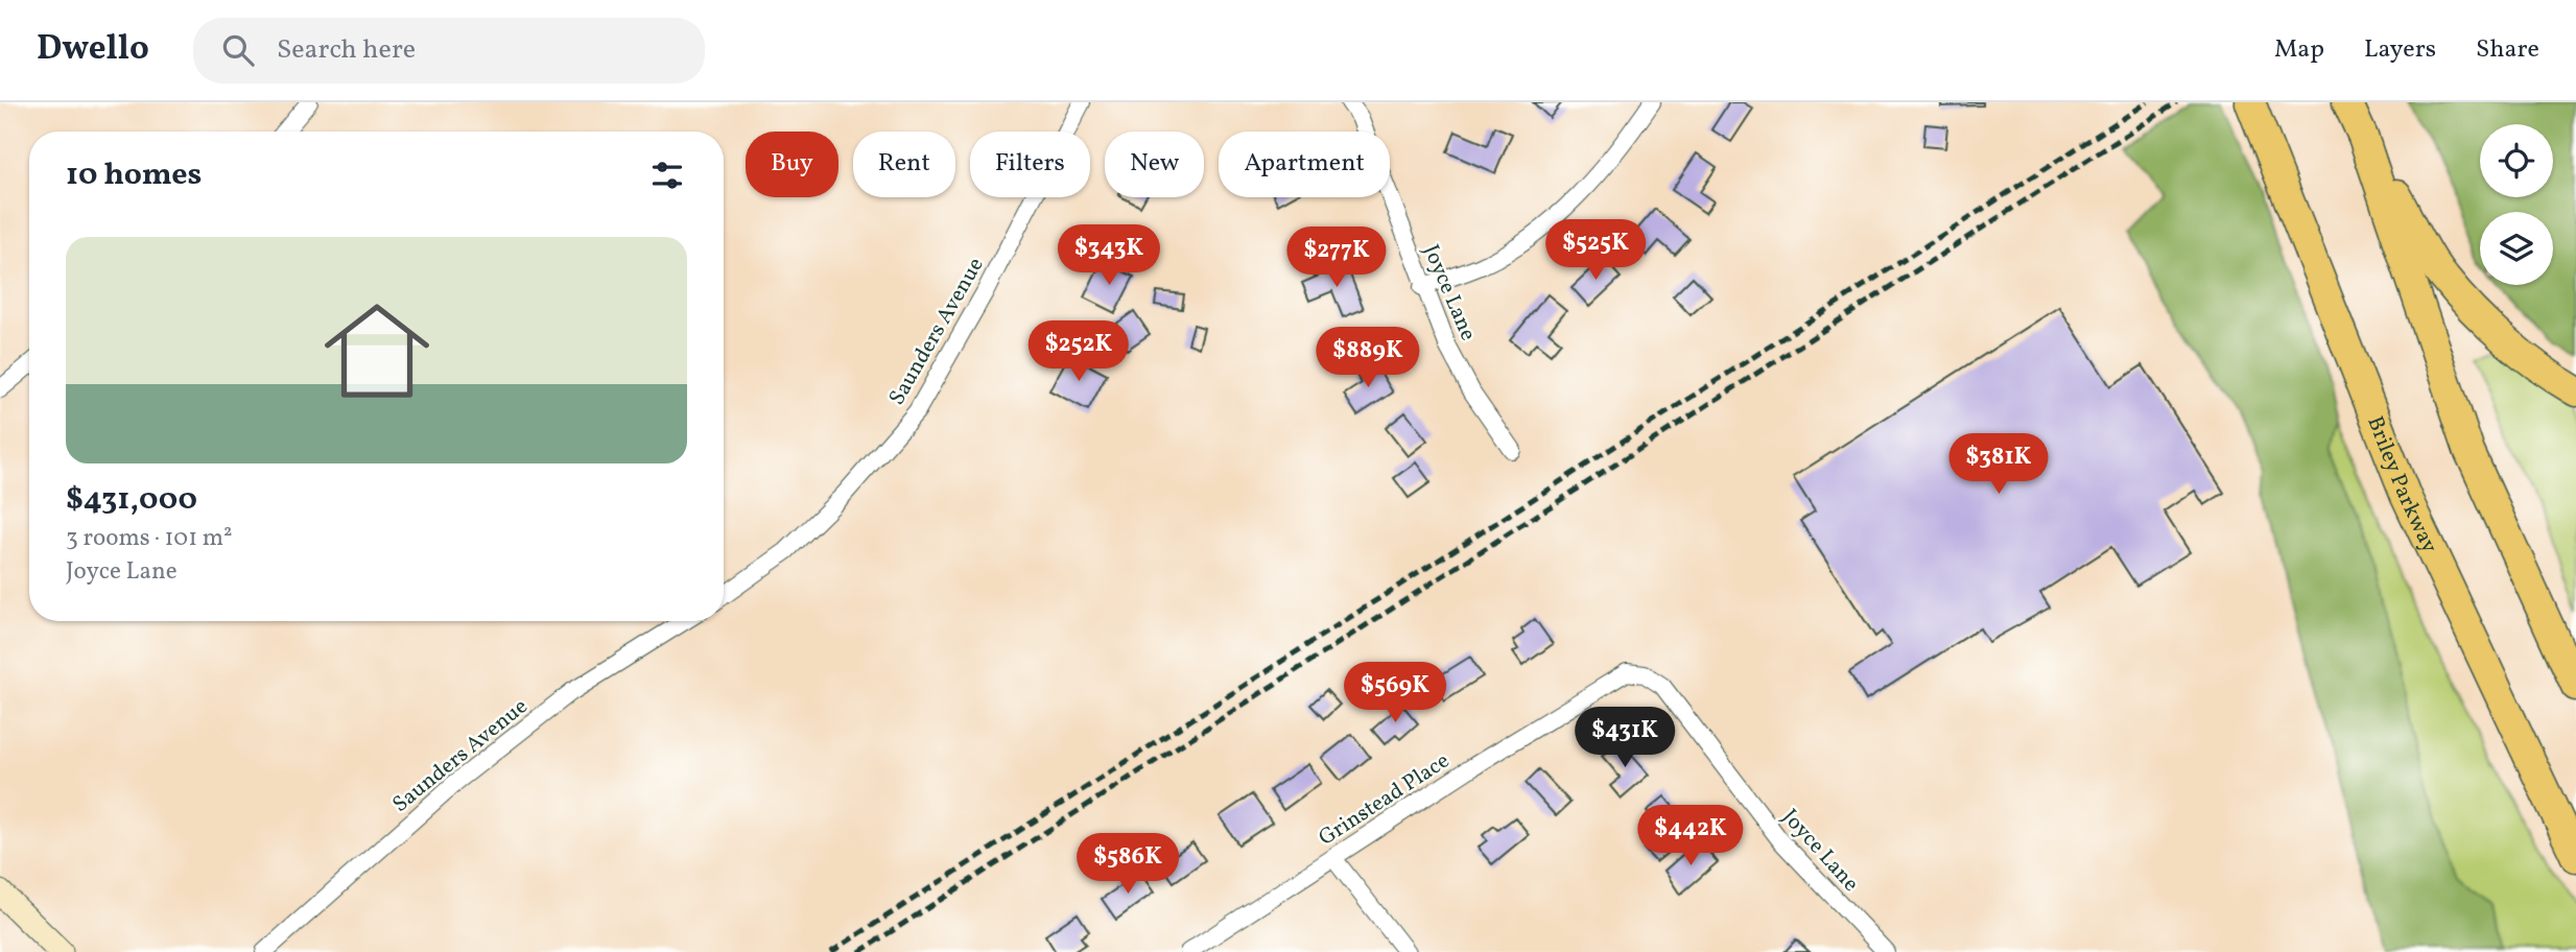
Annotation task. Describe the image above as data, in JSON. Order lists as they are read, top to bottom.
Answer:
{
  "streets": {
    "highway": ["Briley Parkway"],
    "street": ["Joyce Lane", "Saunders Avenue", "Grinstead Place"]
  },
  "crossings": [
    ["Joyce Lane", "Grinstead Place"]
  ],
  "page": {
    "header": "Dwello",
    "search": "Search here",
    "nav": ["Map", "Layers", "Share"],
    "chip": [
      "Buy",
      "Rent",
      "Filters",
      "New",
      "Apartment"
    ],
    "heading": "10 homes",
    "price": [
      "$525K",
      "$343K",
      "$277K",
      "$252K",
      "$889K",
      "$381K",
      "$569K",
      "$431K",
      "$442K",
      "$586K"
    ],
    "list": [
      {
        "name": "$431,000",
        "note": "3 rooms · 101 m² · Joyce Lane"
      }
    ]
  }
}
